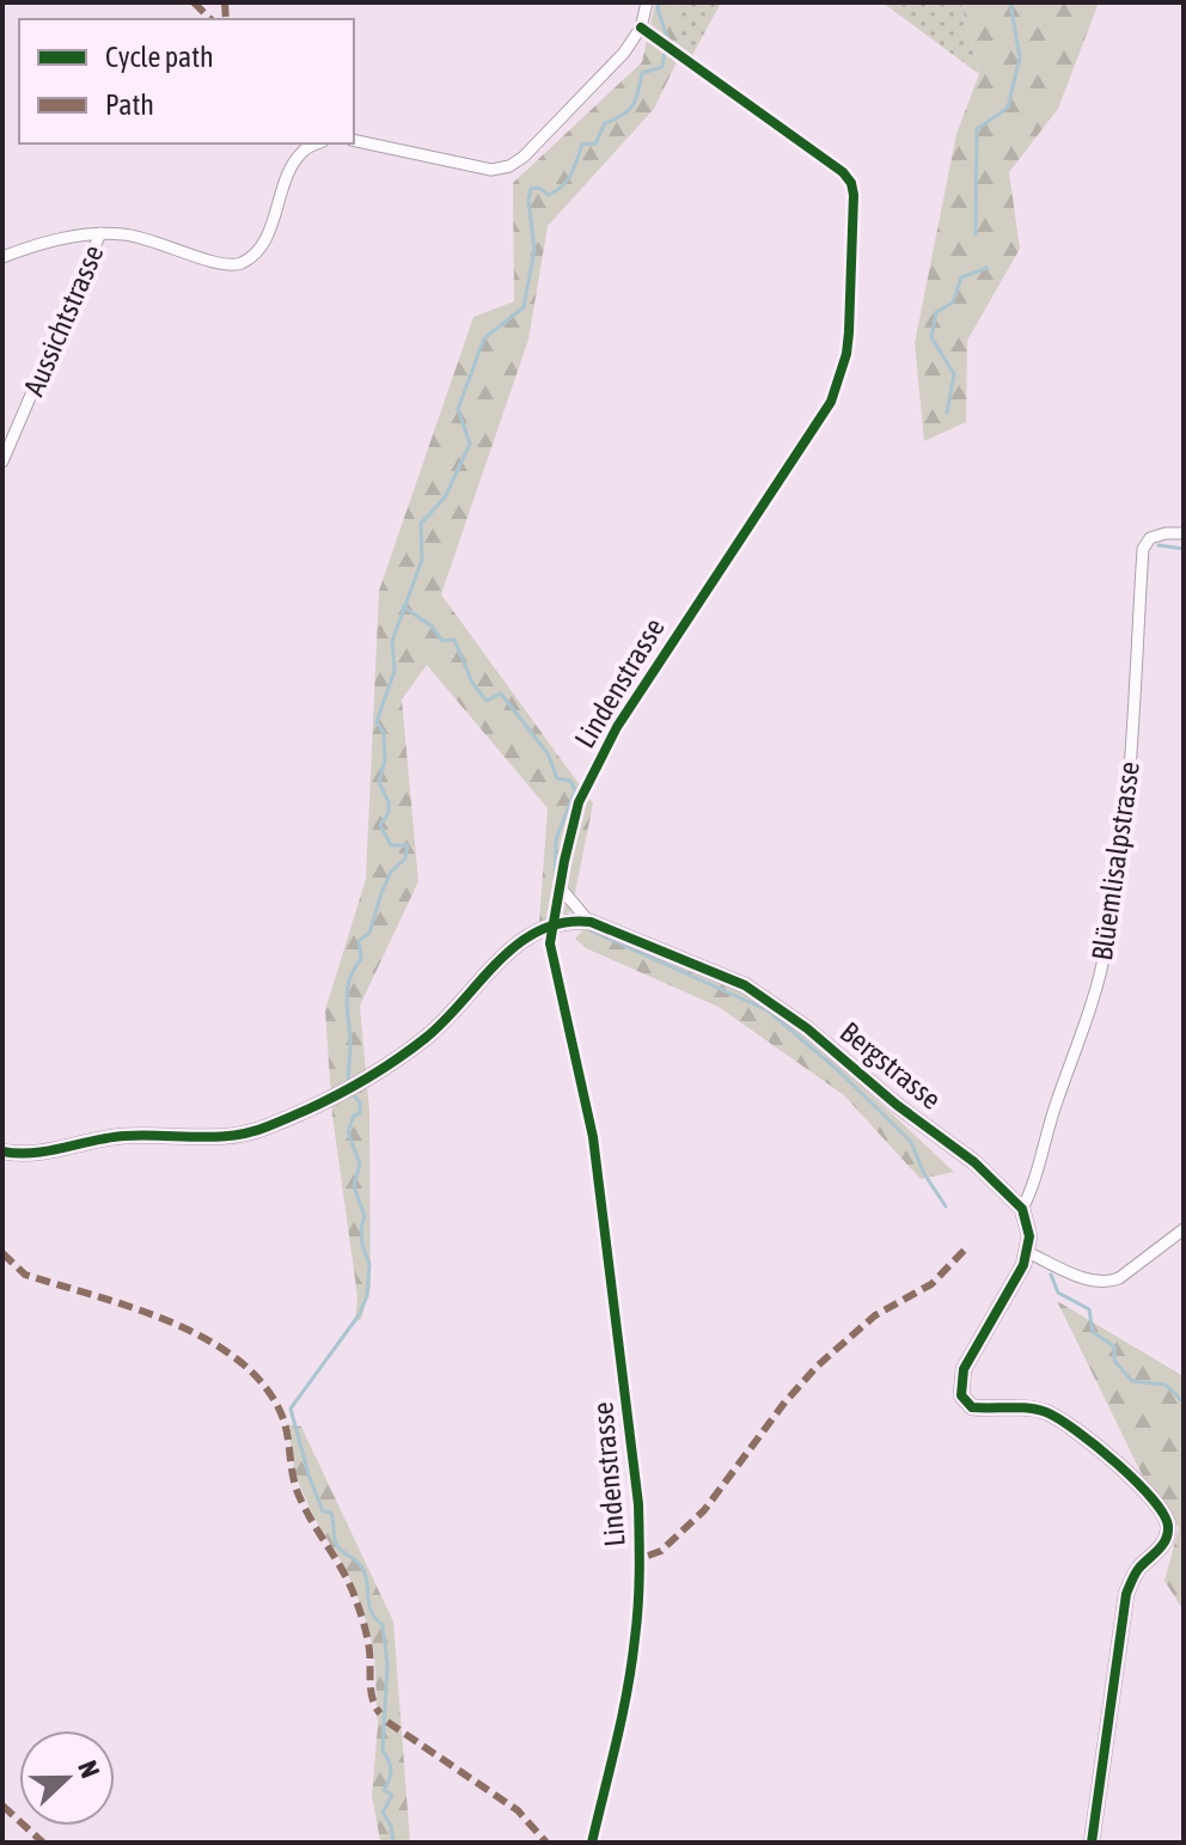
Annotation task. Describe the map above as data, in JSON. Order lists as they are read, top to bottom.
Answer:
{
  "streets": {
    "street": [
      "Aussichtstrasse",
      "Lindenstrasse",
      "Blüemlisalpstrasse",
      "Bergstrasse"
    ]
  },
  "crossings": [
    ["Blüemlisalpstrasse", "Bergstrasse"]
  ],
  "legend": ["Cycle path", "Path"],
  "north": "right"
}
